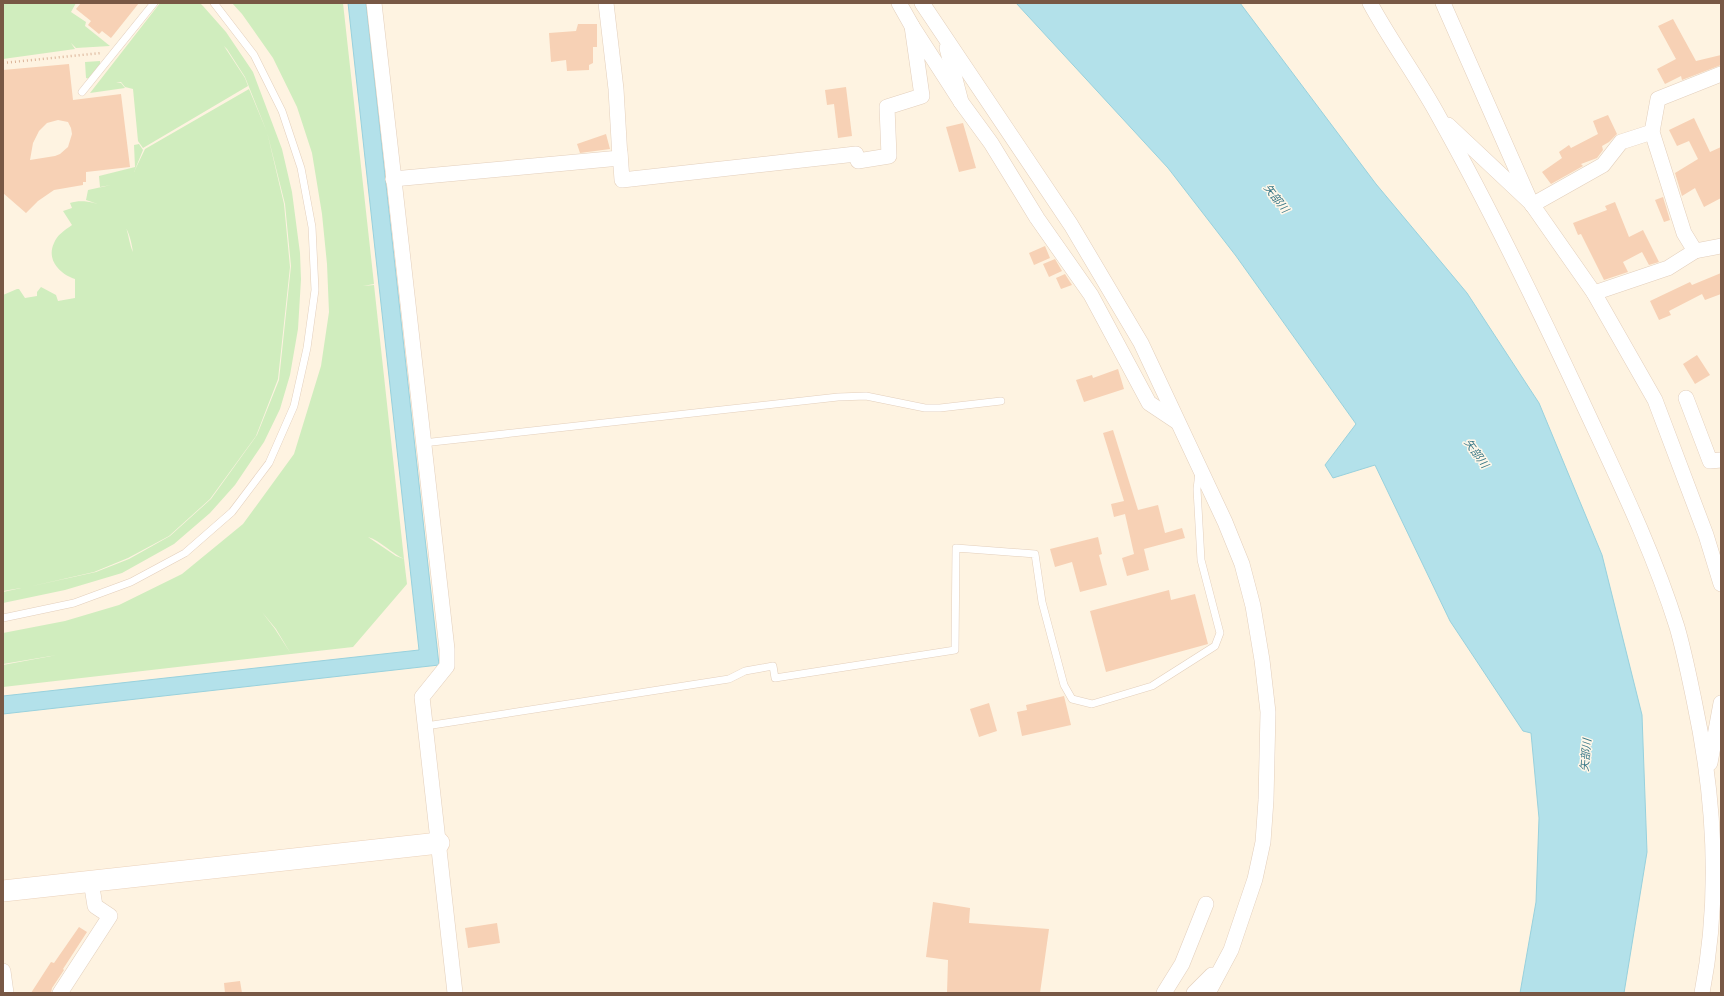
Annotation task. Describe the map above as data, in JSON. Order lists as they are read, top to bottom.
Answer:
{
  "water": ["矢部川"]
}
